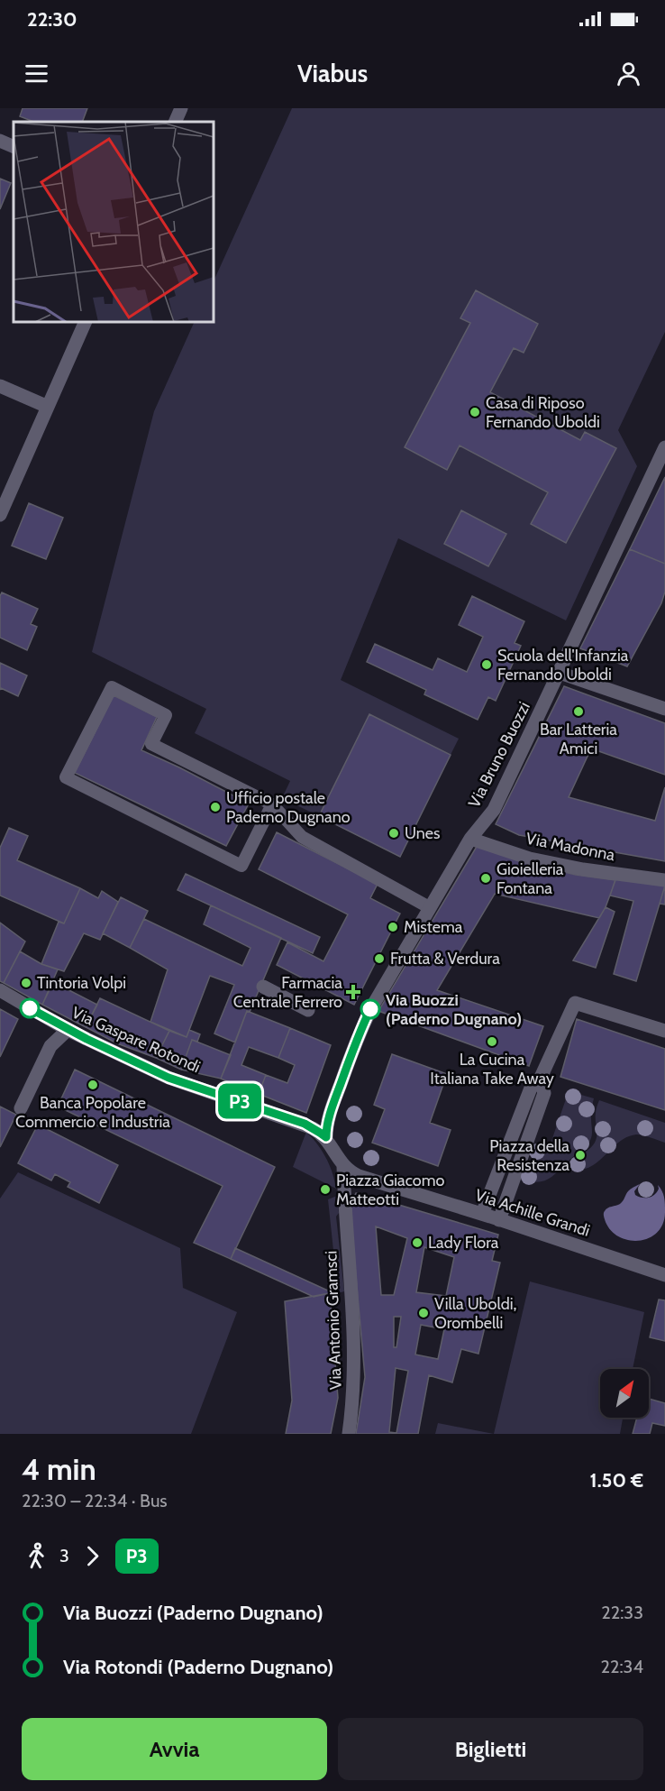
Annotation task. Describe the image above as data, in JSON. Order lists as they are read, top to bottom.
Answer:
{
  "streets": {
    "street": [
      "Via Bruno Buozzi",
      "Via Madonna",
      "Via Gaspare Rotondi",
      "Via Achille Grandi",
      "Via Antonio Gramsci"
    ]
  },
  "crossings": [
    ["Via Bruno Buozzi", "Via Madonna"],
    ["Via Bruno Buozzi", "Via Gaspare Rotondi"],
    ["Via Achille Grandi", "Via Antonio Gramsci"]
  ],
  "places": {
    "other": [
      "Casa di Riposo Fernando Uboldi",
      "Scuola dell'Infanzia Fernando Uboldi",
      "Bar Latteria Amici",
      "Ufficio postale Paderno Dugnano",
      "Unes",
      "Gioielleria Fontana",
      "Mistema",
      "Frutta & Verdura",
      "Tintoria Volpi",
      "Via Buozzi (Paderno Dugnano)",
      "La Cucina Italiana Take Away",
      "Banca Popolare Commercio e Industria",
      "Piazza della Resistenza",
      "Piazza Giacomo Matteotti",
      "Lady Flora",
      "Villa Uboldi, Orombelli"
    ],
    "health": ["Farmacia Centrale Ferrero"]
  },
  "lines": ["bus line P3"],
  "north": "top right",
  "page": {
    "status": "22:30",
    "header": "Viabus",
    "on_map": "P3",
    "heading": ["4 min", "22:30 – 22:34 · Bus", "1.50 €"],
    "legs": ["3", "P3"],
    "list": [
      {
        "name": "Via Buozzi (Paderno Dugnano)",
        "value": "22:33"
      },
      {
        "name": "Via Rotondi (Paderno Dugnano)",
        "value": "22:34"
      }
    ],
    "buttons": ["Avvia", "Biglietti"]
  }
}
